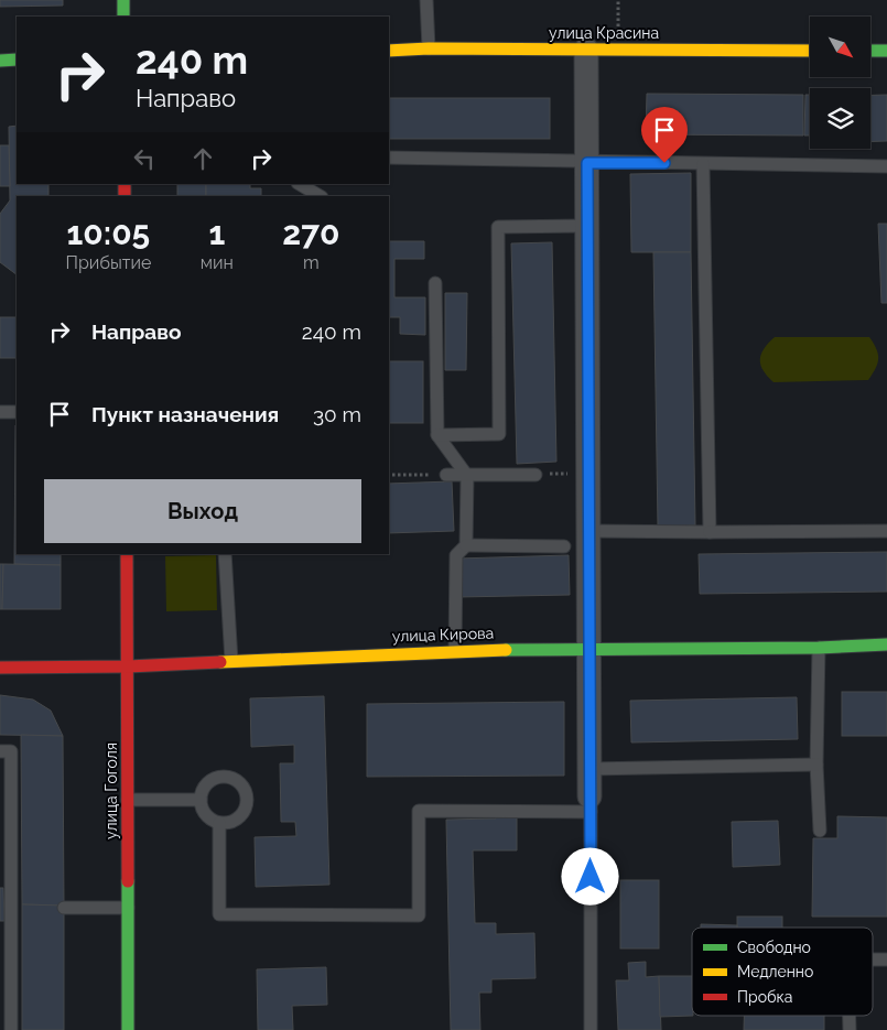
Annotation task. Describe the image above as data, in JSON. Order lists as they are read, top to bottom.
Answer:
{
  "streets": {
    "main road": ["улица Красина", "улица Кирова", "улица Гоголя"]
  },
  "crossings": [
    ["улица Кирова", "улица Гоголя"]
  ],
  "legend": ["Свободно", "Медленно", "Пробка"],
  "north": "bottom right",
  "page": {
    "turn": ["240 m", "Направо"],
    "eta": [
      "10:05",
      "Прибытие",
      "1",
      "мин",
      "270",
      "m"
    ],
    "list": [
      {
        "name": "Направо",
        "value": "240 m"
      },
      {
        "name": "Пункт назначения",
        "value": "30 m"
      }
    ],
    "buttons": "Выход"
  }
}
